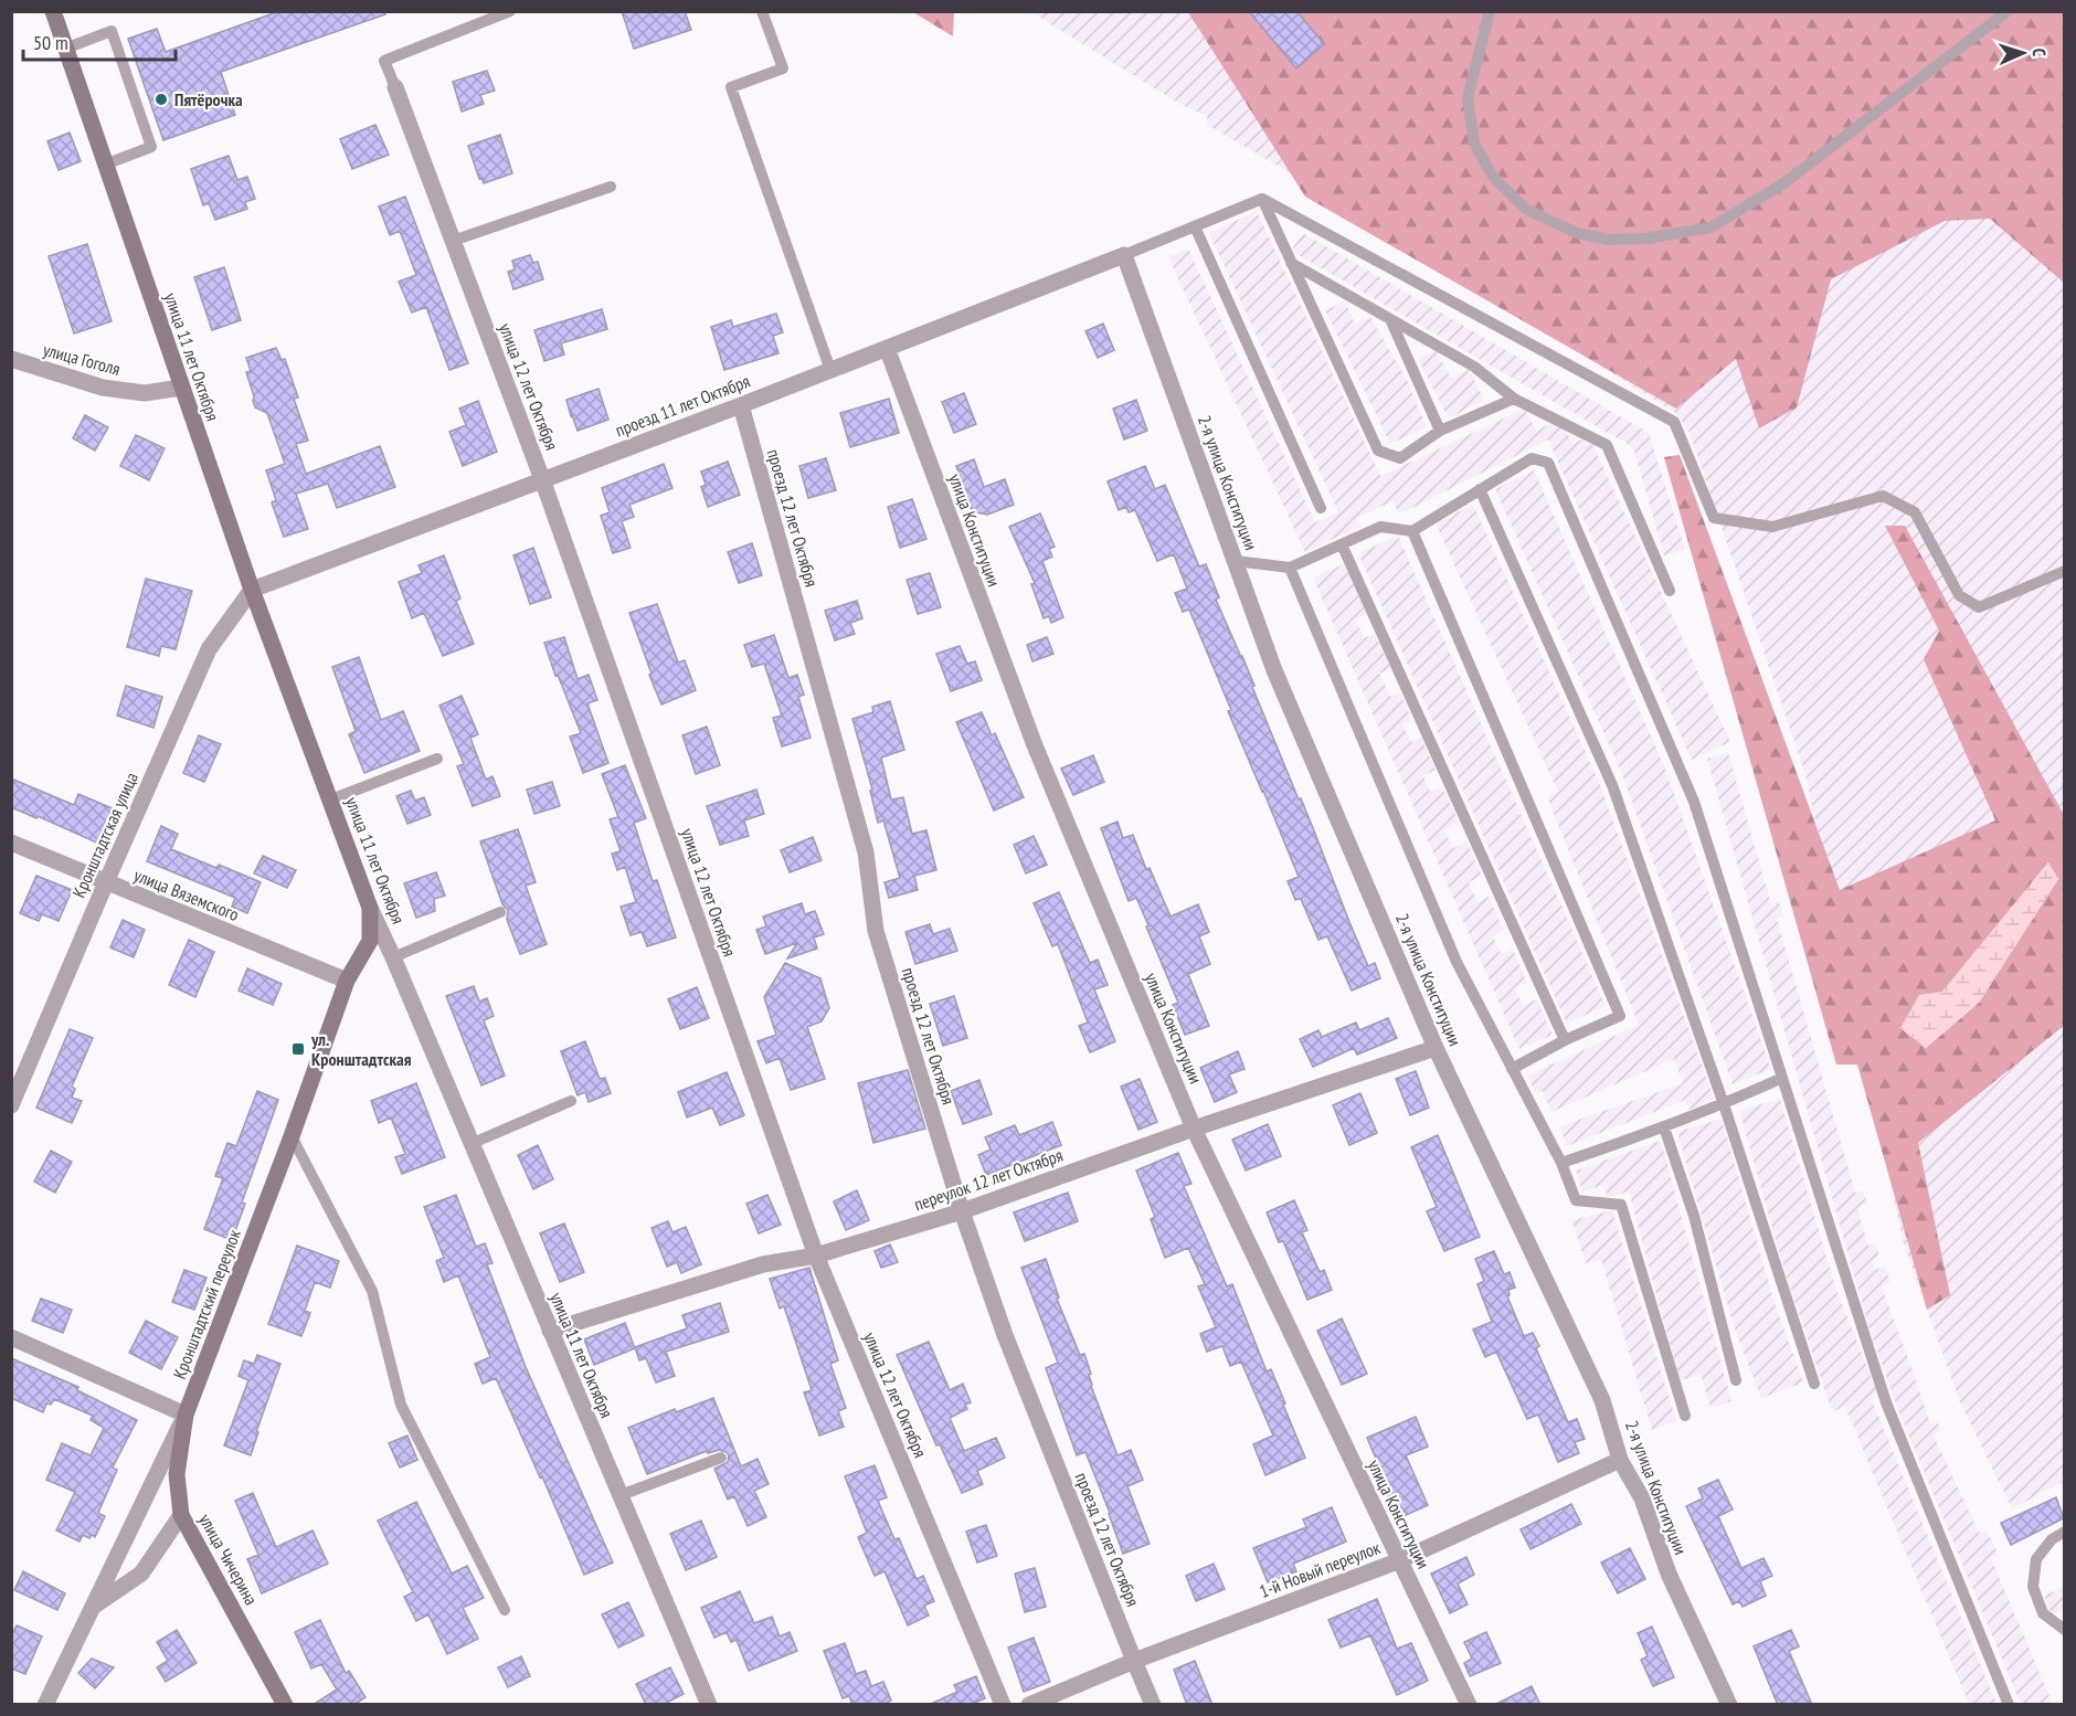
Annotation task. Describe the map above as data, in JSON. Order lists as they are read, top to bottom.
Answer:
{
  "streets": {
    "street": [
      "улица 11 лет Октября",
      "улица Гоголя",
      "улица 12 лет Октября",
      "проезд 11 лет Октября",
      "2-я улица Конституции",
      "проезд 12 лет Октября",
      "улица Конституции",
      "Кронштадтская улица",
      "улица Вяземского",
      "переулок 12 лет Октября",
      "Кронштадтский переулок",
      "улица Чичерина",
      "1-й Новый переулок"
    ]
  },
  "crossings": [
    ["улица 11 лет Октября", "улица Гоголя"],
    ["улица 11 лет Октября", "проезд 11 лет Октября"],
    ["улица 11 лет Октября", "Кронштадтская улица"],
    ["улица 11 лет Октября", "переулок 12 лет Октября"],
    ["улица 11 лет Октября", "Кронштадтский переулок"],
    ["улица 12 лет Октября", "проезд 11 лет Октября"],
    ["улица 12 лет Октября", "переулок 12 лет Октября"],
    ["проезд 11 лет Октября", "2-я улица Конституции"],
    ["проезд 11 лет Октября", "проезд 12 лет Октября"],
    ["проезд 11 лет Октября", "улица Конституции"],
    ["проезд 11 лет Октября", "Кронштадтская улица"],
    ["2-я улица Конституции", "переулок 12 лет Октября"],
    ["2-я улица Конституции", "1-й Новый переулок"],
    ["проезд 12 лет Октября", "переулок 12 лет Октября"],
    ["проезд 12 лет Октября", "1-й Новый переулок"],
    ["улица Конституции", "переулок 12 лет Октября"],
    ["улица Конституции", "1-й Новый переулок"],
    ["Кронштадтская улица", "улица Вяземского"],
    ["улица Вяземского", "Кронштадтский переулок"],
    ["Кронштадтский переулок", "улица Чичерина"]
  ],
  "places": {
    "other": ["Пятёрочка"],
    "transit": ["ул. Кронштадтская"]
  },
  "scale_bar": "50 m",
  "north": "right"
}
